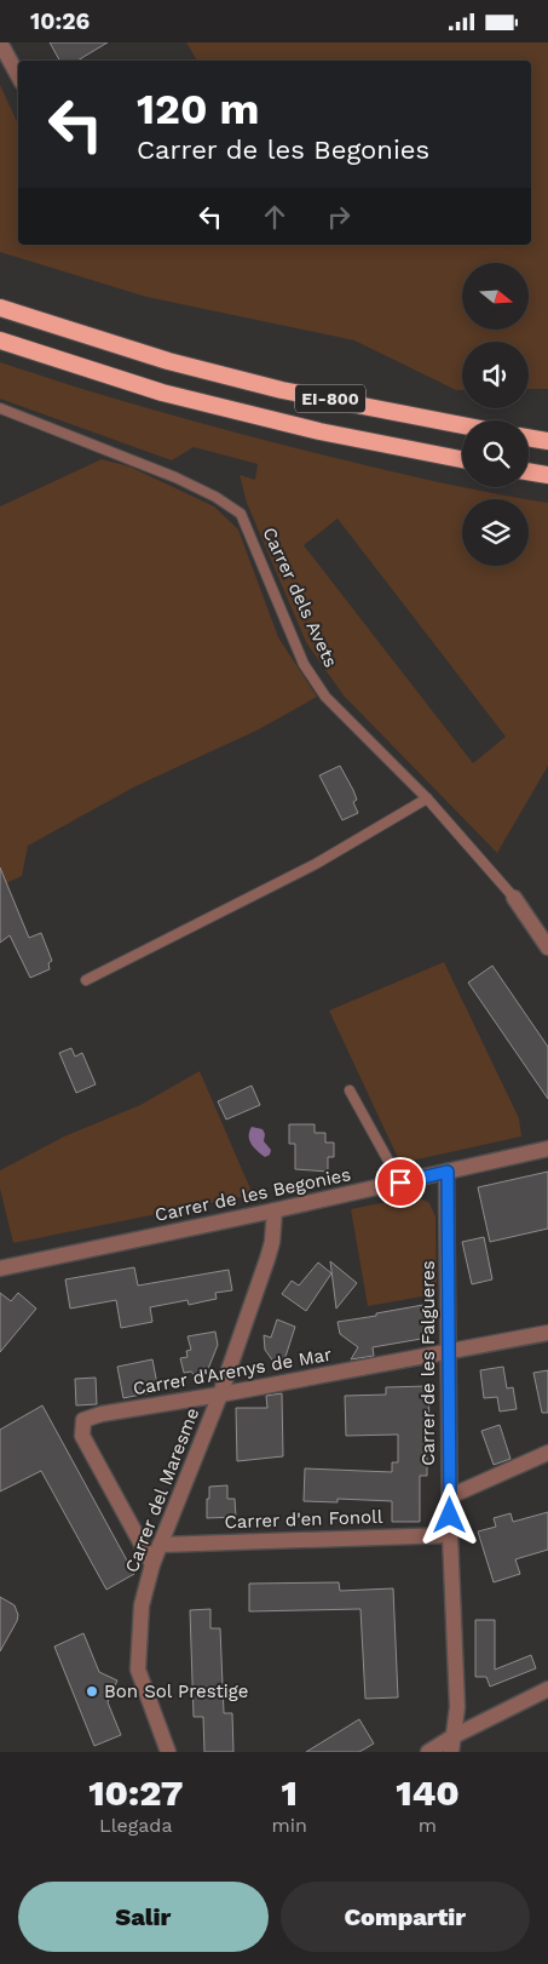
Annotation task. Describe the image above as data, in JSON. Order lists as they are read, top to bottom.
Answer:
{
  "streets": {
    "highway": ["EI-800"],
    "street": [
      "Carrer dels Avets",
      "Carrer de les Begonies",
      "Carrer de les Falgueres",
      "Carrer d'Arenys de Mar",
      "Carrer del Maresme",
      "Carrer d'en Fonoll"
    ]
  },
  "crossings": [
    ["Carrer de les Begonies", "Carrer de les Falgueres"],
    ["Carrer de les Begonies", "Carrer del Maresme"],
    ["Carrer de les Falgueres", "Carrer d'Arenys de Mar"],
    ["Carrer de les Falgueres", "Carrer d'en Fonoll"],
    ["Carrer d'Arenys de Mar", "Carrer del Maresme"],
    ["Carrer del Maresme", "Carrer d'en Fonoll"]
  ],
  "places": ["Bon Sol Prestige"],
  "north": "right",
  "page": {
    "status": "10:26",
    "turn": ["120 m", "Carrer de les Begonies"],
    "eta": [
      "10:27",
      "Llegada",
      "1",
      "min",
      "140",
      "m"
    ],
    "buttons": ["Salir", "Compartir"]
  }
}
